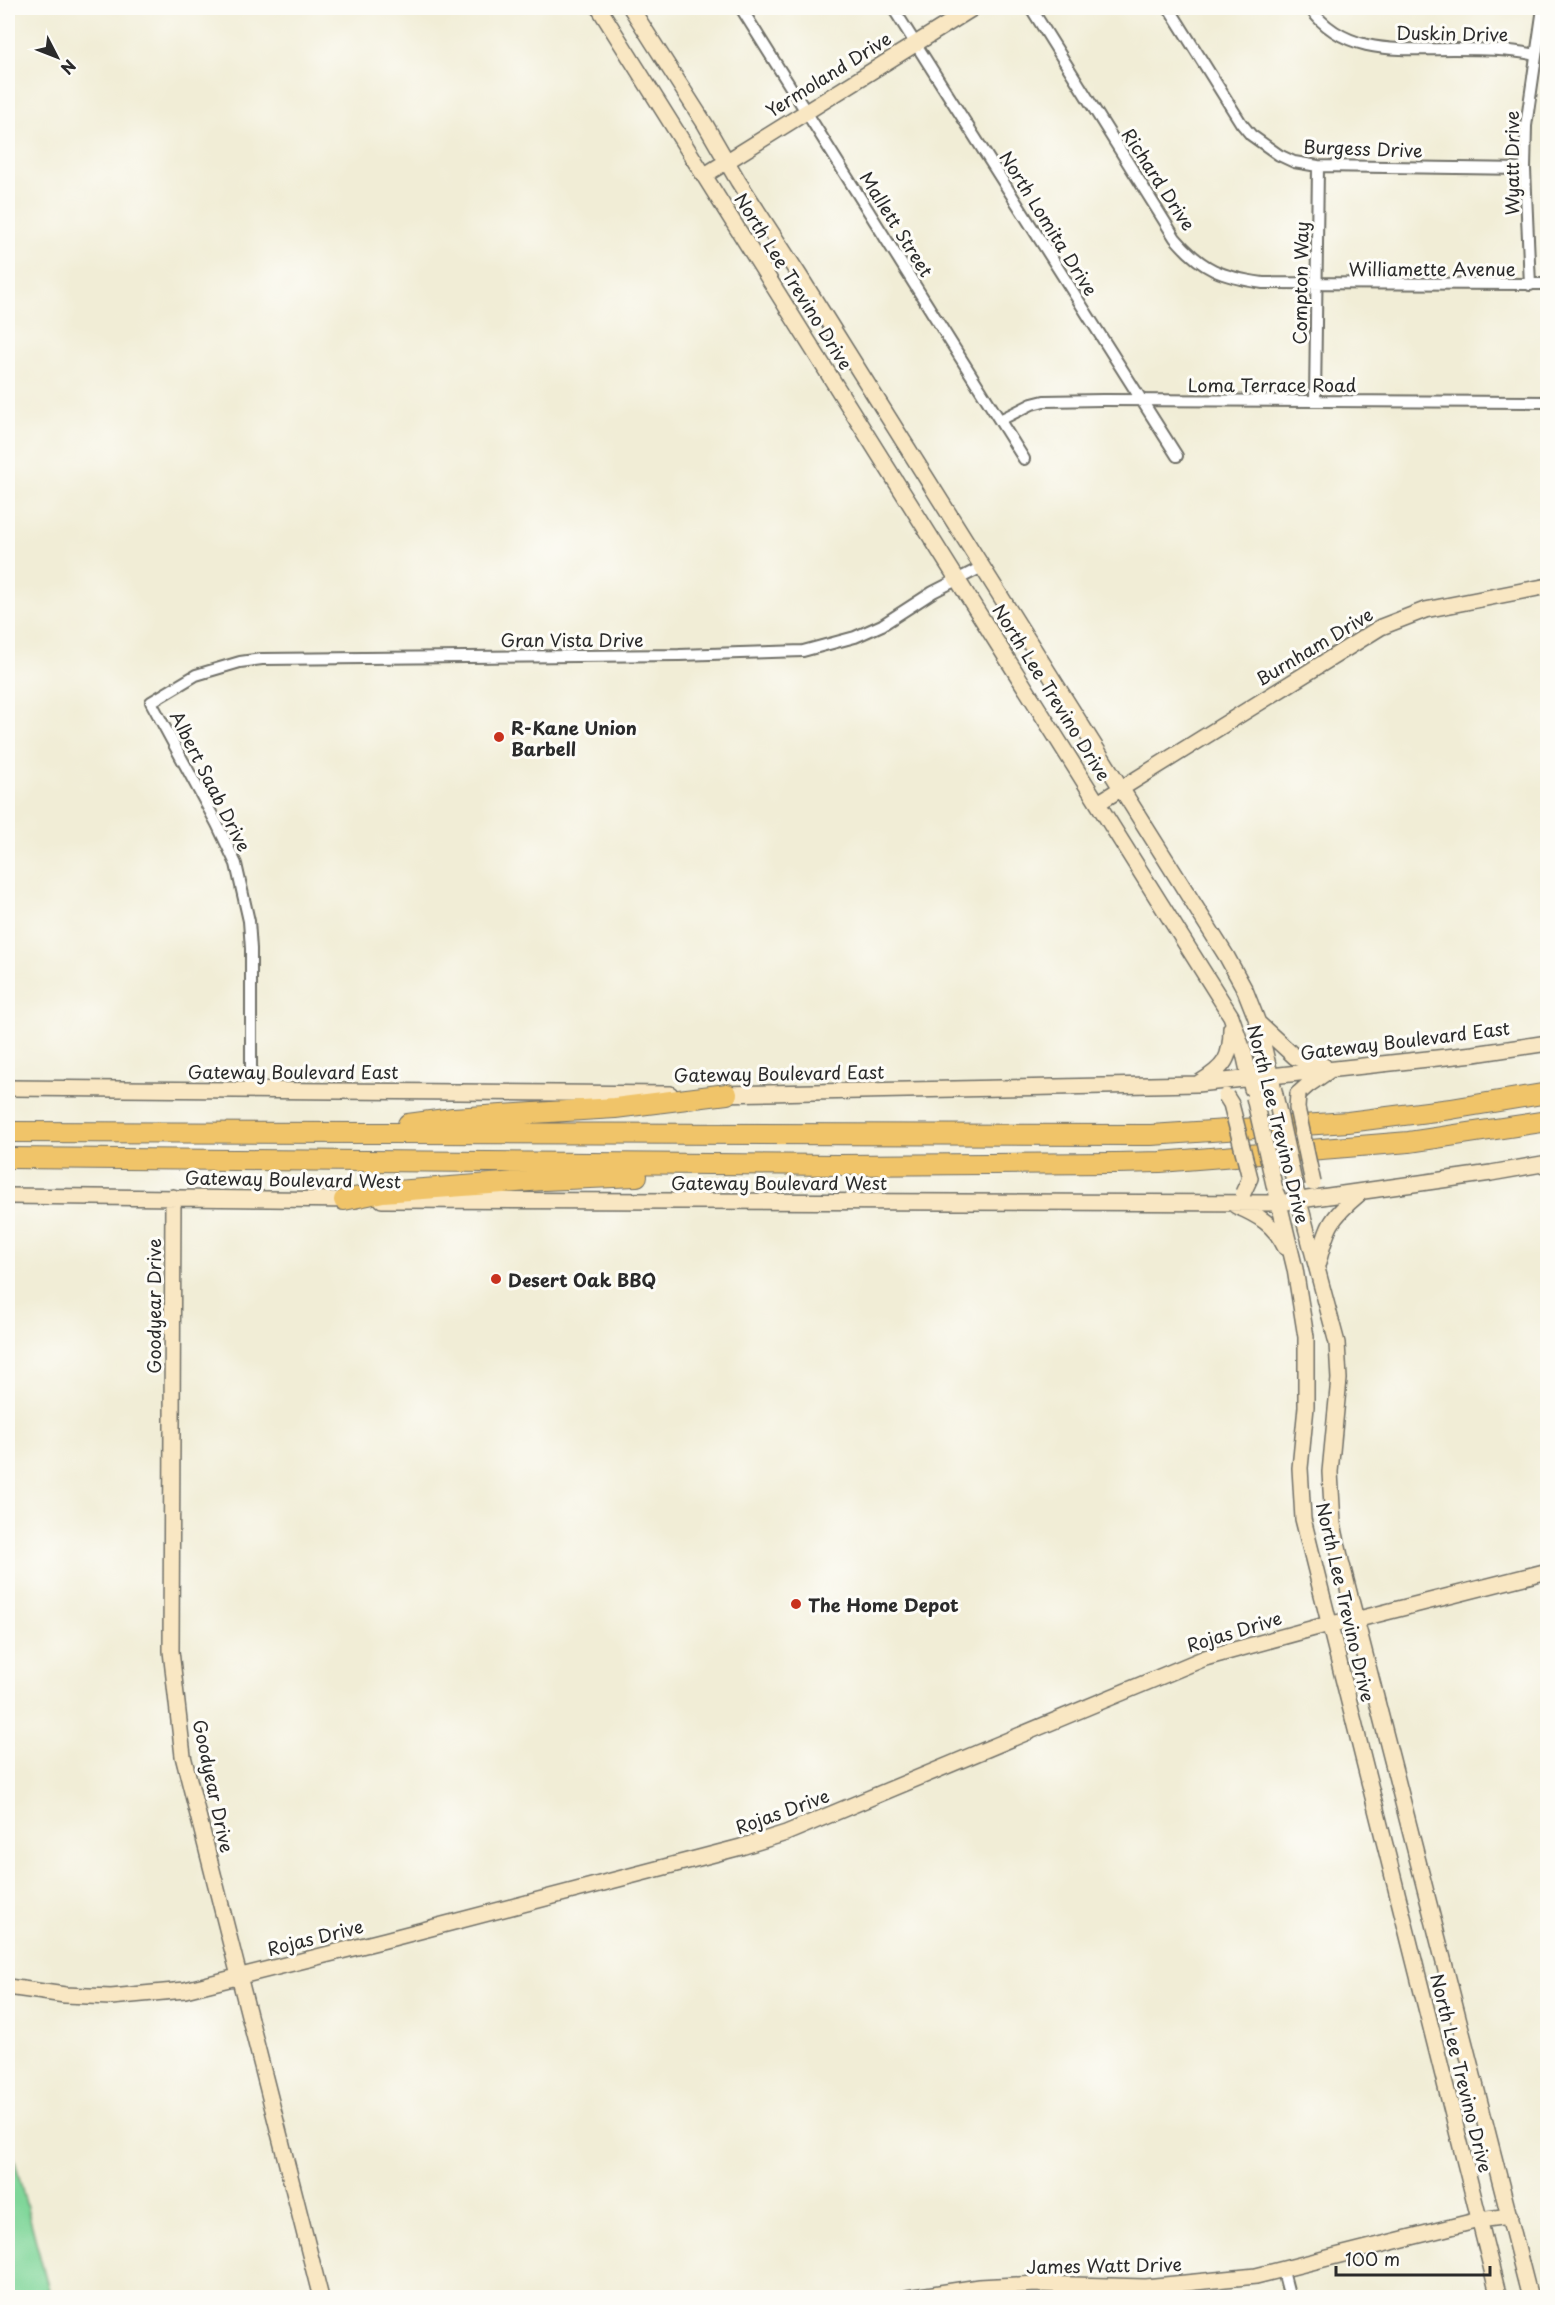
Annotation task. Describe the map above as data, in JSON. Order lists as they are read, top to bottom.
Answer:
{
  "streets": {
    "main road": [
      "Yermoland Drive",
      "North Lee Trevino Drive",
      "Burnham Drive",
      "Gateway Boulevard East",
      "Gateway Boulevard West",
      "Goodyear Drive",
      "Rojas Drive",
      "James Watt Drive"
    ],
    "street": [
      "Duskin Drive",
      "Burgess Drive",
      "Wyatt Drive",
      "Richard Drive",
      "North Lomita Drive",
      "Mallett Street",
      "Williamette Avenue",
      "Compton Way",
      "Loma Terrace Road",
      "Gran Vista Drive",
      "Albert Saab Drive"
    ]
  },
  "crossings": [
    ["Duskin Drive", "Wyatt Drive"],
    ["Yermoland Drive", "North Lomita Drive"],
    ["Yermoland Drive", "Mallett Street"],
    ["Yermoland Drive", "North Lee Trevino Drive"],
    ["Burgess Drive", "Wyatt Drive"],
    ["Burgess Drive", "Compton Way"],
    ["Wyatt Drive", "Williamette Avenue"],
    ["Richard Drive", "Williamette Avenue"],
    ["Richard Drive", "Compton Way"],
    ["North Lomita Drive", "Loma Terrace Road"],
    ["Mallett Street", "Loma Terrace Road"],
    ["Williamette Avenue", "Compton Way"],
    ["North Lee Trevino Drive", "Gran Vista Drive"],
    ["North Lee Trevino Drive", "Burnham Drive"],
    ["North Lee Trevino Drive", "Gateway Boulevard East"],
    ["North Lee Trevino Drive", "Gateway Boulevard West"],
    ["North Lee Trevino Drive", "Rojas Drive"],
    ["North Lee Trevino Drive", "James Watt Drive"],
    ["Compton Way", "Loma Terrace Road"],
    ["Gran Vista Drive", "Albert Saab Drive"],
    ["Albert Saab Drive", "Gateway Boulevard East"],
    ["Gateway Boulevard West", "Goodyear Drive"],
    ["Goodyear Drive", "Rojas Drive"]
  ],
  "places": ["R-Kane Union Barbell", "Desert Oak BBQ", "The Home Depot"],
  "scale_bar": "100 m",
  "north": "bottom right"
}
